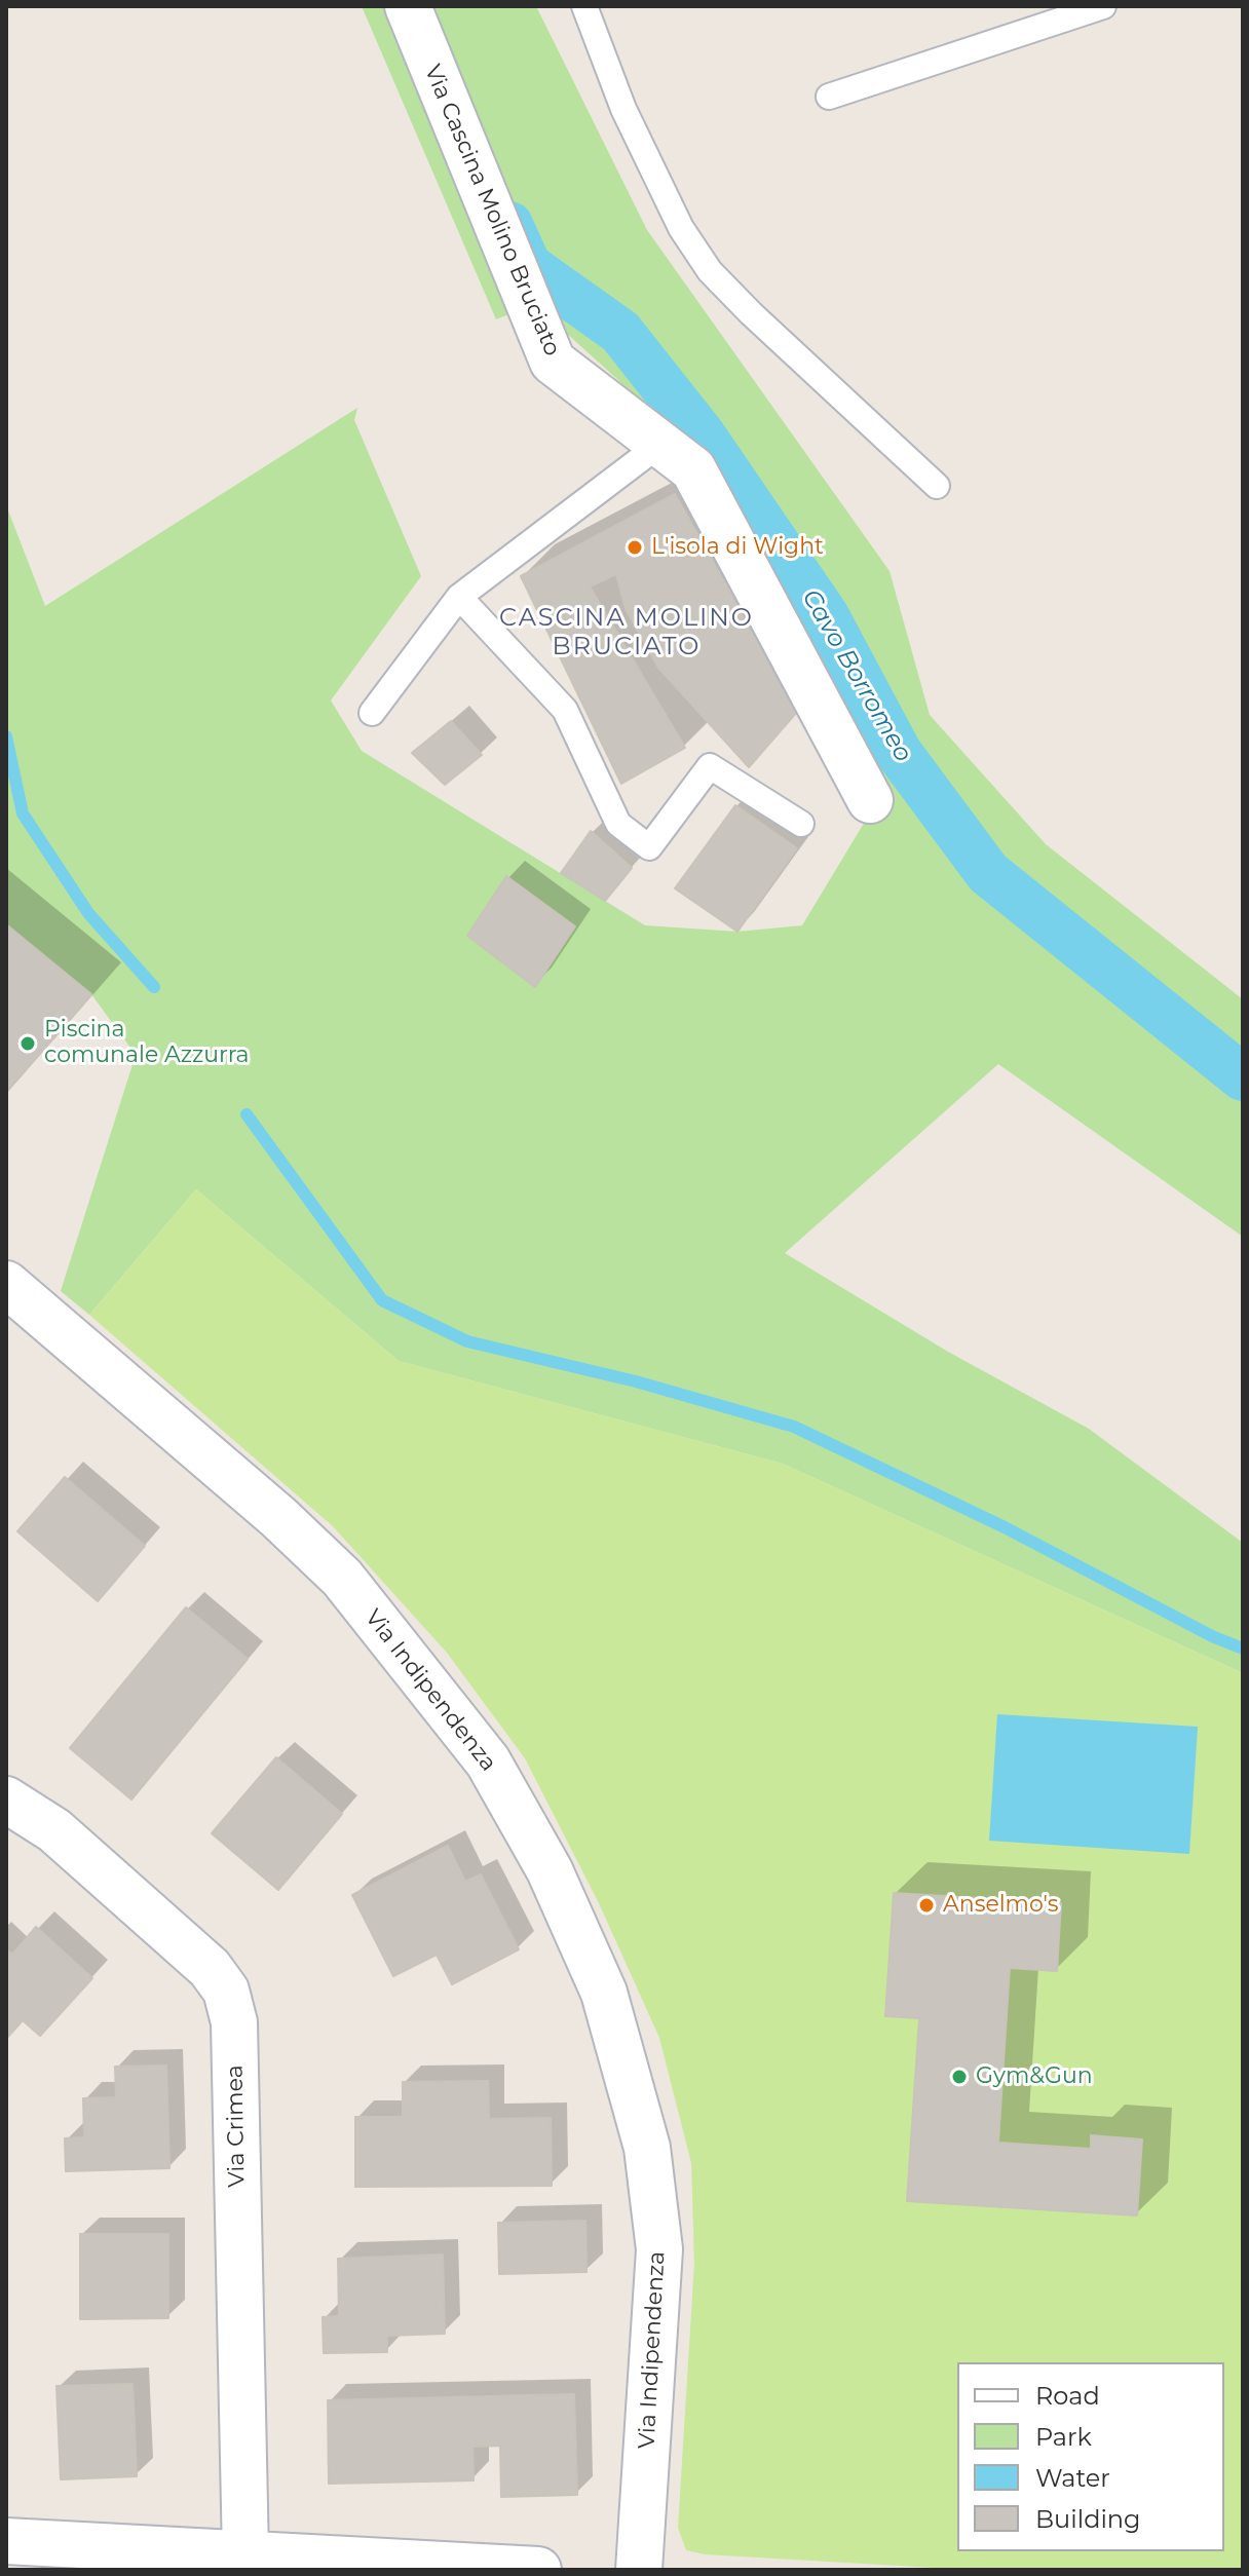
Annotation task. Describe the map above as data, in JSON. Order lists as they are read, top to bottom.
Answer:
{
  "streets": {
    "street": ["Via Cascina Molino Bruciato", "Via Indipendenza", "Via Crimea"]
  },
  "districts": ["CASCINA MOLINO BRUCIATO"],
  "water": ["Cavo Borromeo"],
  "places": [
    "L'isola di Wight",
    "Piscina comunale Azzurra",
    "Anselmo's",
    "Gym&Gun"
  ],
  "legend": [
    "Road",
    "Park",
    "Water",
    "Building"
  ]
}
